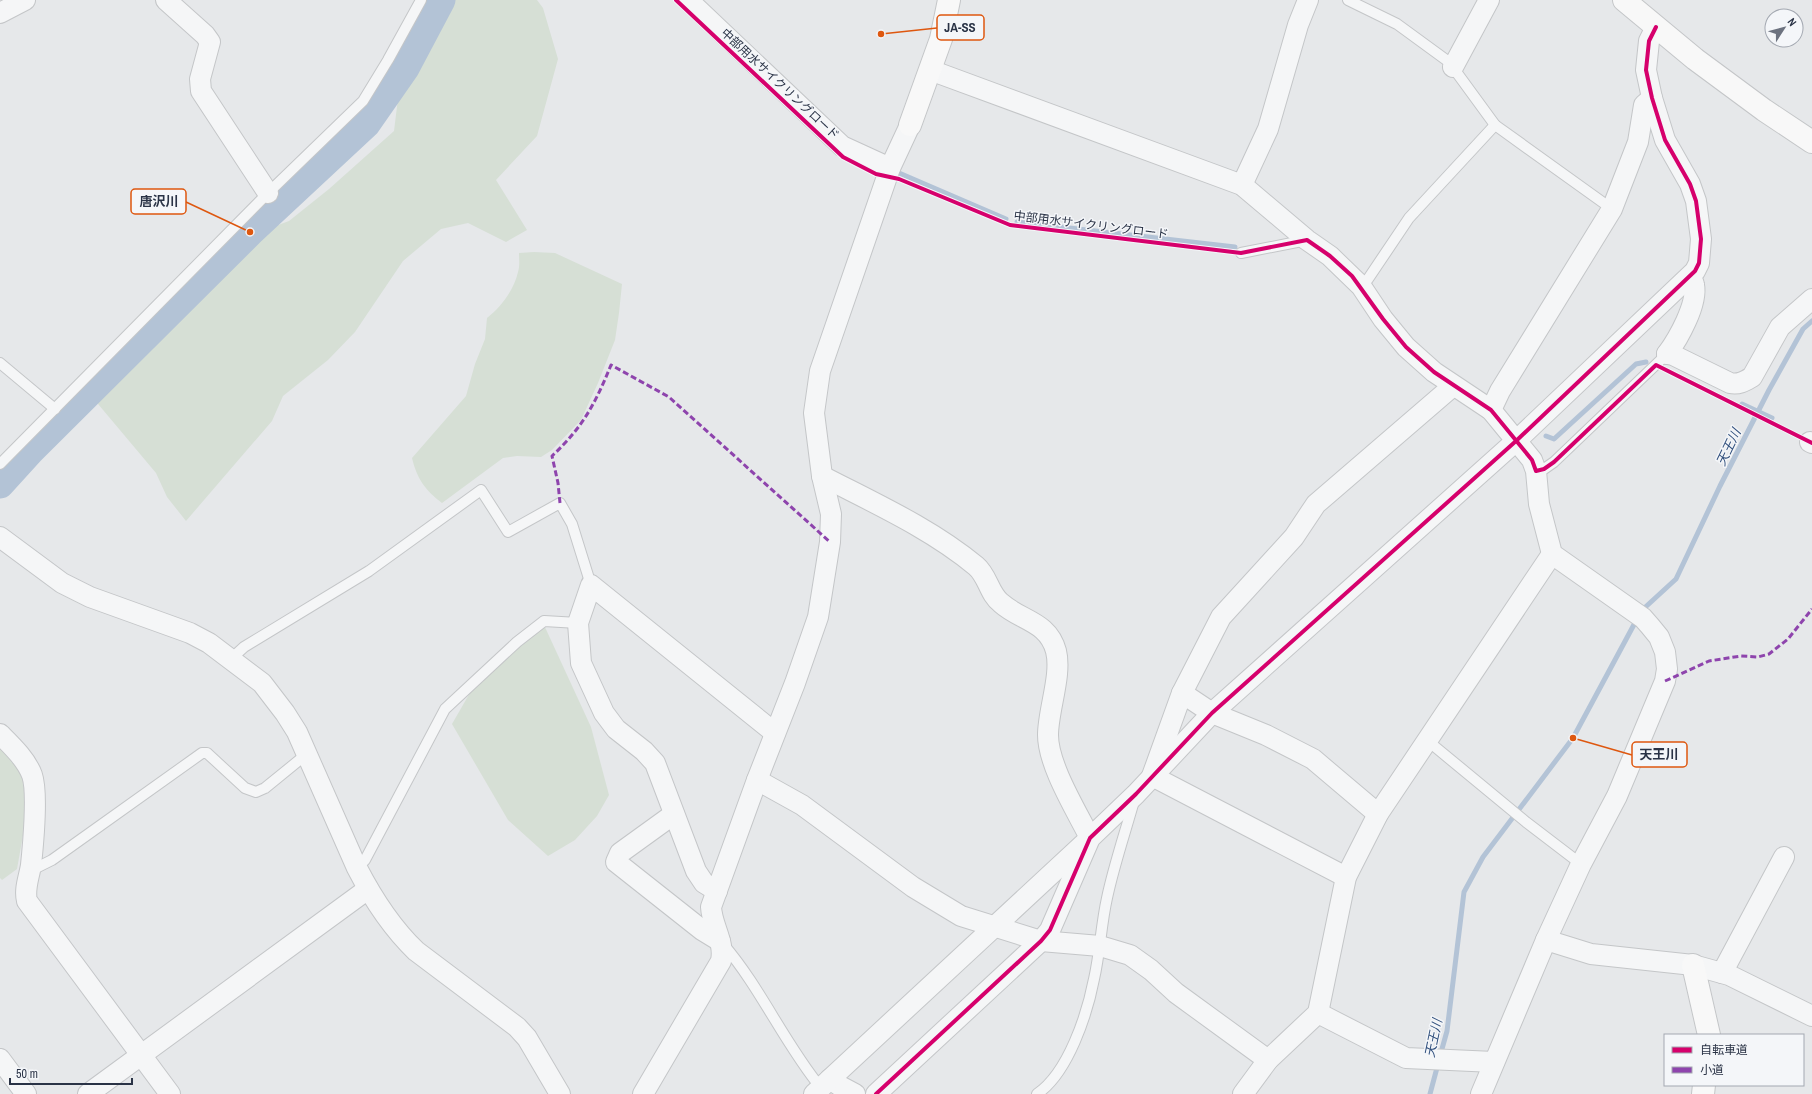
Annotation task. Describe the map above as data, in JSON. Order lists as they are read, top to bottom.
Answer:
{
  "streets": {
    "cycle path": ["中部用水サイクリングロード"]
  },
  "water": ["天王川"],
  "places": ["JA-SS", "唐沢川", "天王川"],
  "legend": ["自転車道", "小道"],
  "scale_bar": "50 m",
  "north": "top right"
}
